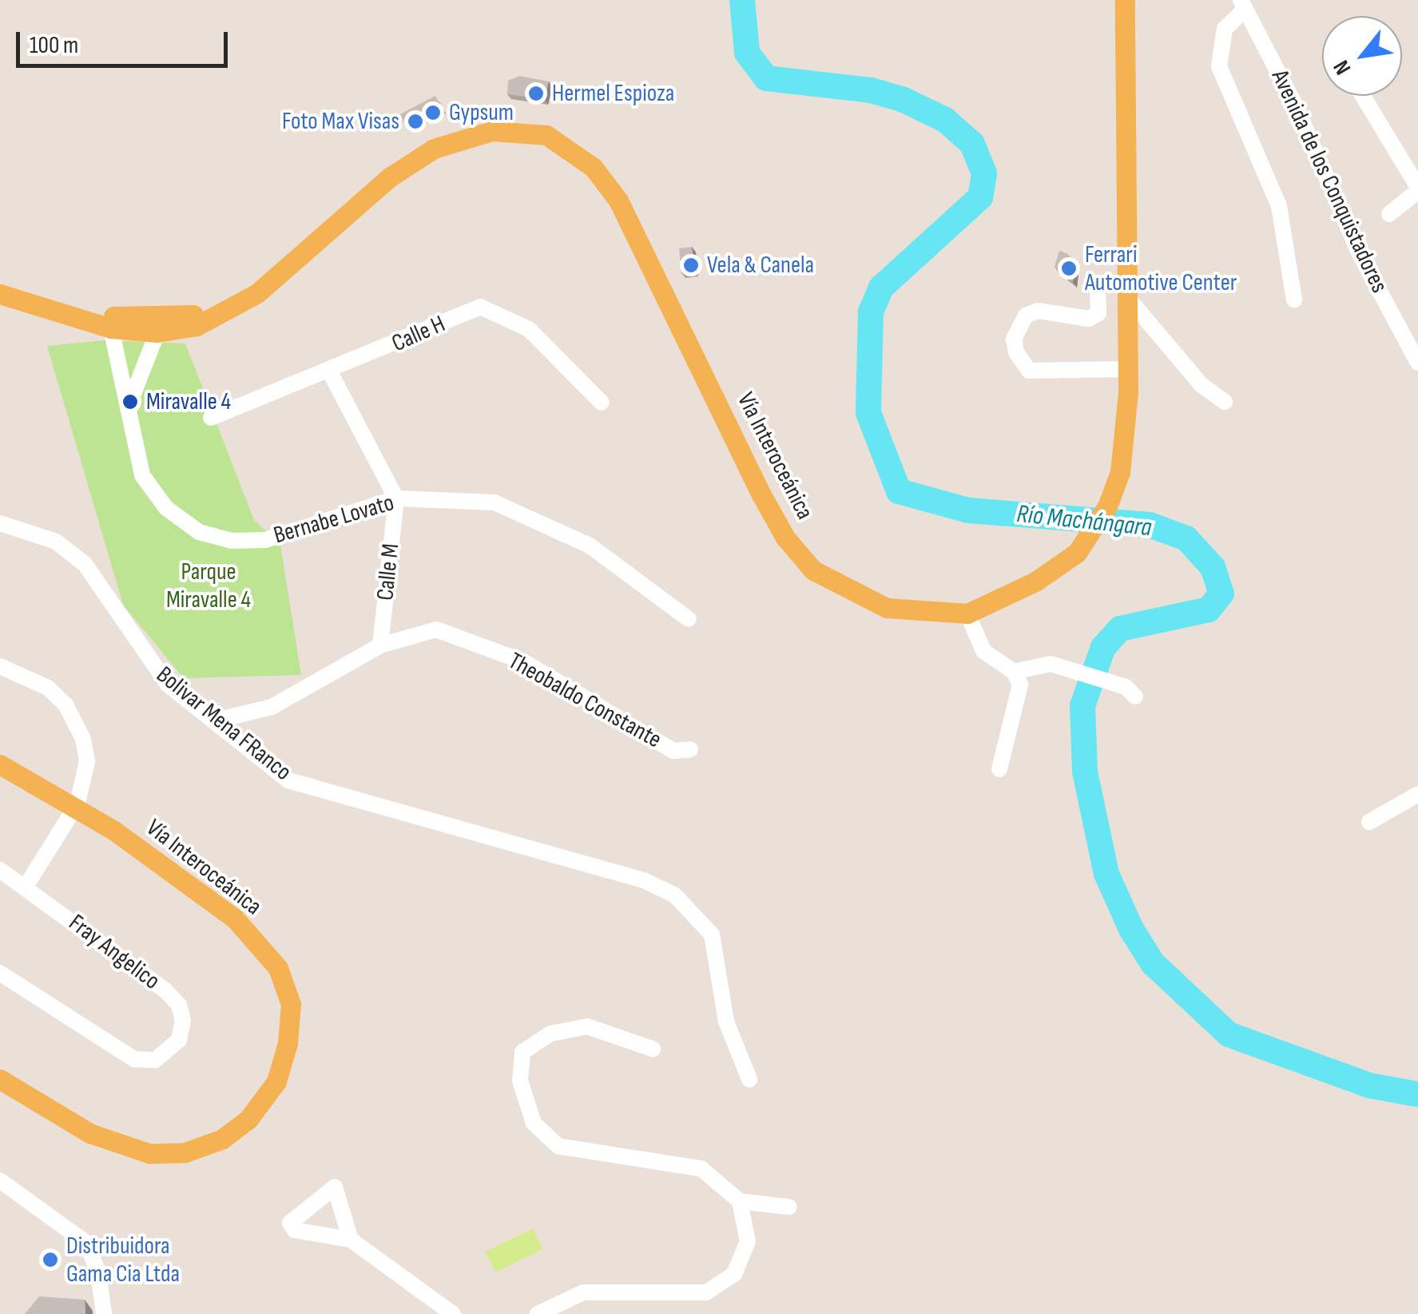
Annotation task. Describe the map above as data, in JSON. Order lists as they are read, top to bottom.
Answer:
{
  "streets": {
    "main road": ["Vía Interoceánica"],
    "street": [
      "Avenida de los Conquistadores",
      "Calle H",
      "Bernabe Lovato",
      "Calle M",
      "Theobaldo Constante",
      "Bolivar Mena FRanco",
      "Fray Angelico"
    ]
  },
  "crossings": [
    ["Vía Interoceánica", "Bernabe Lovato"],
    ["Bernabe Lovato", "Calle M"],
    ["Calle M", "Theobaldo Constante"],
    ["Theobaldo Constante", "Bolivar Mena FRanco"]
  ],
  "water": ["Río Machángara"],
  "parks": ["Parque Miravalle 4"],
  "places": [
    "Hermel Espioza",
    "Gypsum",
    "Foto Max Visas",
    "Vela & Canela",
    "Ferrari Automotive Center",
    "Miravalle 4",
    "Distribuidora Gama Cia Ltda"
  ],
  "scale_bar": "100 m",
  "north": "bottom left"
}
